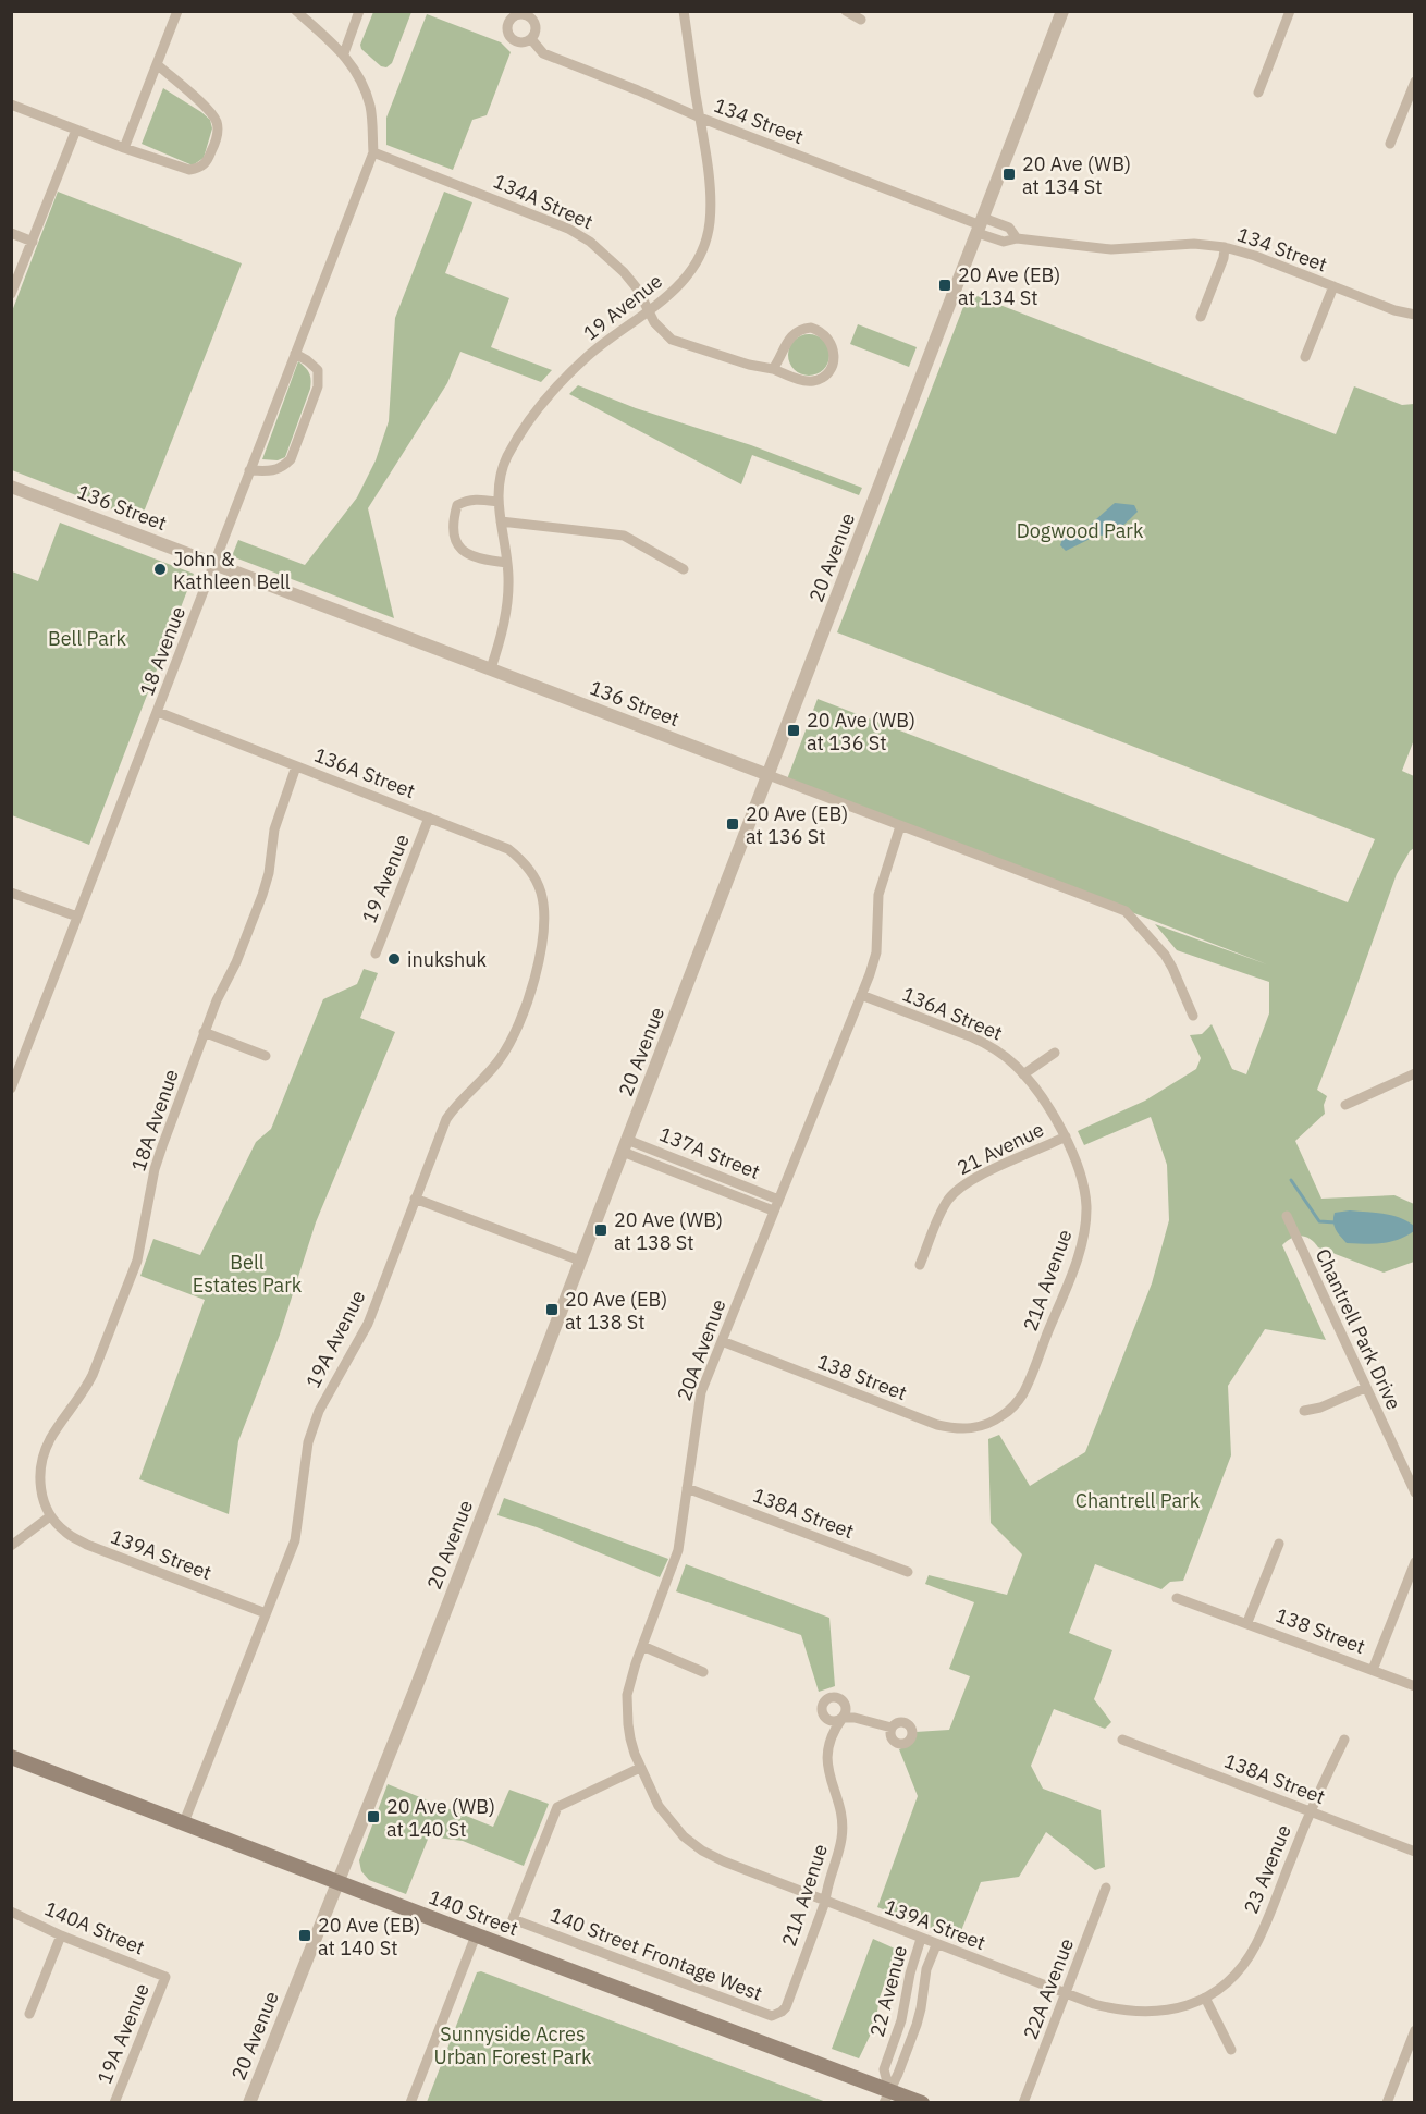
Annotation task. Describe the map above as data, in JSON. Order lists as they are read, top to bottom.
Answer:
{
  "streets": {
    "main road": ["140 Street"],
    "street": [
      "134 Street",
      "134A Street",
      "19 Avenue",
      "136 Street",
      "20 Avenue",
      "18 Avenue",
      "136A Street",
      "18A Avenue",
      "21 Avenue",
      "137A Street",
      "21A Avenue",
      "Chantrell Park Drive",
      "19A Avenue",
      "20A Avenue",
      "138 Street",
      "138A Street",
      "139A Street",
      "23 Avenue",
      "140A Street",
      "140 Street Frontage West",
      "22A Avenue",
      "22 Avenue"
    ]
  },
  "crossings": [
    ["134 Street", "19 Avenue"],
    ["134 Street", "20 Avenue"],
    ["134A Street", "19 Avenue"],
    ["134A Street", "18 Avenue"],
    ["19 Avenue", "136 Street"],
    ["19 Avenue", "136A Street"],
    ["136 Street", "20 Avenue"],
    ["136 Street", "18 Avenue"],
    ["136 Street", "20A Avenue"],
    ["20 Avenue", "137A Street"],
    ["20 Avenue", "140 Street"],
    ["18 Avenue", "136A Street"],
    ["136A Street", "18A Avenue"],
    ["136A Street", "21 Avenue"],
    ["136A Street", "21A Avenue"],
    ["136A Street", "19A Avenue"],
    ["136A Street", "20A Avenue"],
    ["18A Avenue", "139A Street"],
    ["21 Avenue", "21A Avenue"],
    ["137A Street", "20A Avenue"],
    ["21A Avenue", "138 Street"],
    ["21A Avenue", "139A Street"],
    ["21A Avenue", "140 Street Frontage West"],
    ["19A Avenue", "139A Street"],
    ["19A Avenue", "140 Street"],
    ["19A Avenue", "140A Street"],
    ["20A Avenue", "138 Street"],
    ["20A Avenue", "138A Street"],
    ["20A Avenue", "139A Street"],
    ["20A Avenue", "140 Street Frontage West"],
    ["138A Street", "23 Avenue"],
    ["139A Street", "23 Avenue"],
    ["139A Street", "140 Street Frontage West"],
    ["139A Street", "22A Avenue"],
    ["139A Street", "22 Avenue"],
    ["140 Street", "22 Avenue"]
  ],
  "parks": [
    "Dogwood Park",
    "Bell Park",
    "Bell Estates Park",
    "Chantrell Park",
    "Sunnyside Acres Urban Forest Park"
  ],
  "places": {
    "transit": [
      "20 Ave (WB) at 134 St",
      "20 Ave (EB) at 134 St",
      "20 Ave (WB) at 136 St",
      "20 Ave (EB) at 136 St",
      "20 Ave (WB) at 138 St",
      "20 Ave (EB) at 138 St",
      "20 Ave (WB) at 140 St",
      "20 Ave (EB) at 140 St"
    ],
    "other": ["John & Kathleen Bell", "inukshuk"]
  }
}
